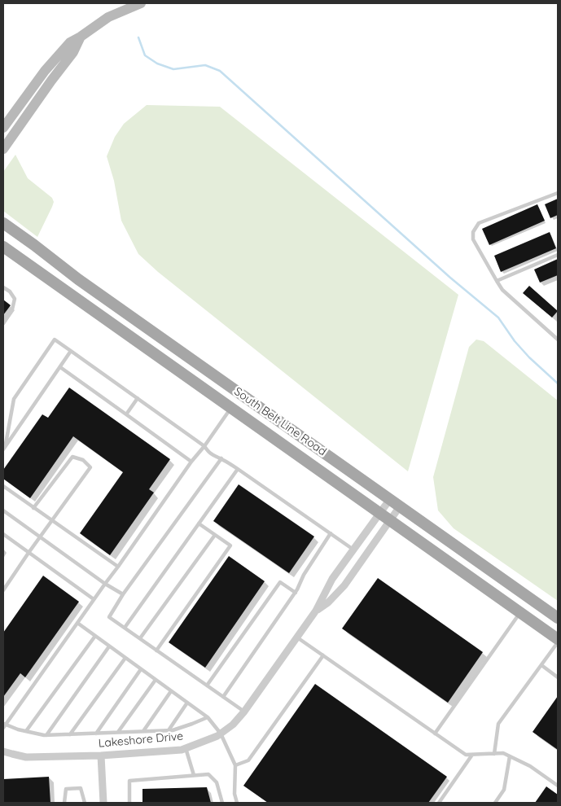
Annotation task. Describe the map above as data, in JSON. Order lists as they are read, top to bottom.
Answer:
{
  "streets": {
    "main road": ["South Belt Line Road"],
    "street": ["Lakeshore Drive"]
  },
  "crossings": [
    ["South Belt Line Road", "Lakeshore Drive"]
  ]
}
